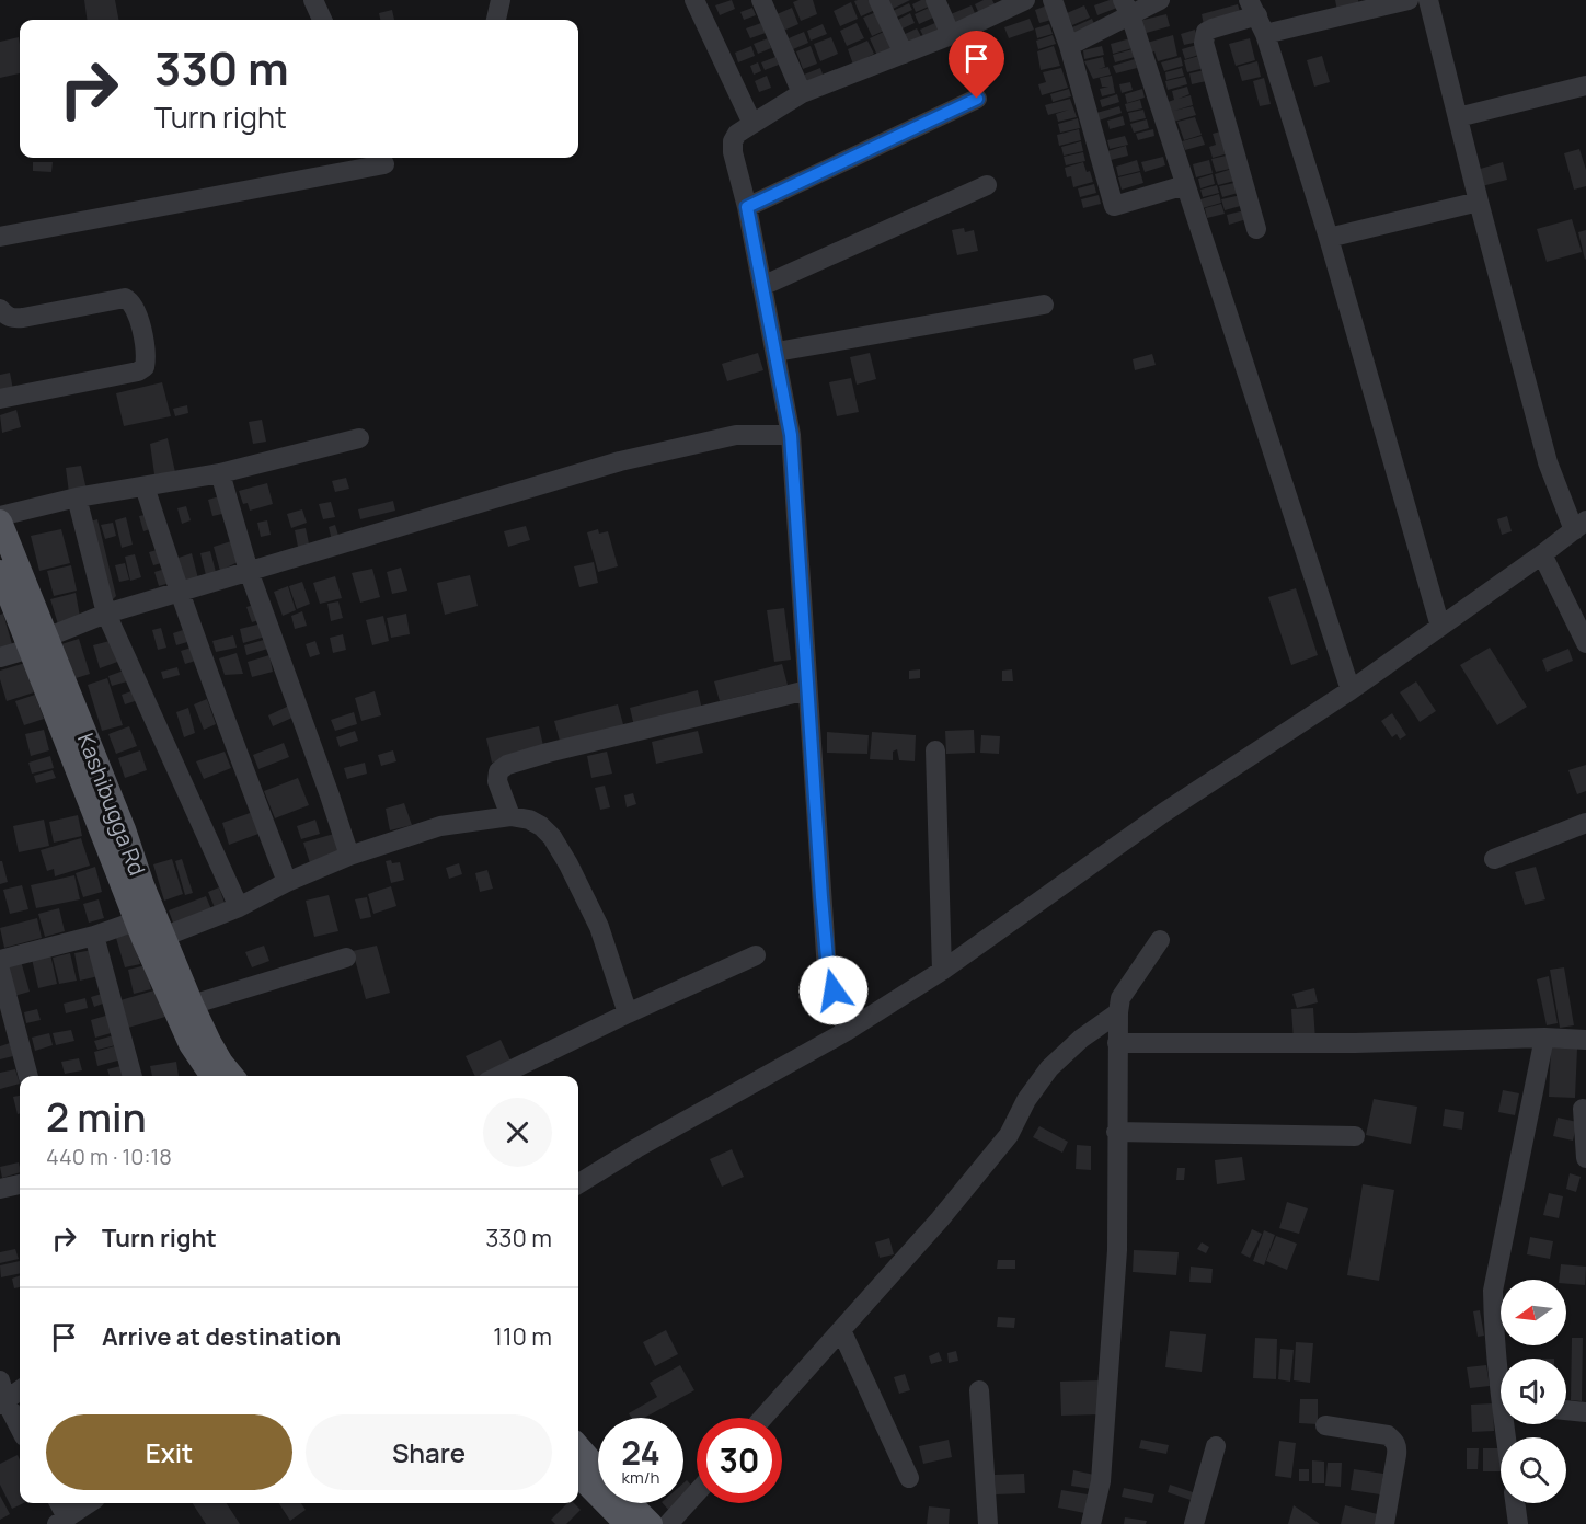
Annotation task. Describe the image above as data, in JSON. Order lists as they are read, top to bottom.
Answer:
{
  "streets": {
    "main road": ["Kashibugga Rd"]
  },
  "north": "left",
  "page": {
    "turn": ["330 m", "Turn right"],
    "heading": ["2 min", "440 m · 10:18"],
    "list": [
      {
        "name": "Turn right",
        "value": "330 m"
      },
      {
        "name": "Arrive at destination",
        "value": "110 m"
      }
    ],
    "buttons": ["Exit", "Share"],
    "speed": "24 km/h",
    "limit": "30"
  }
}
